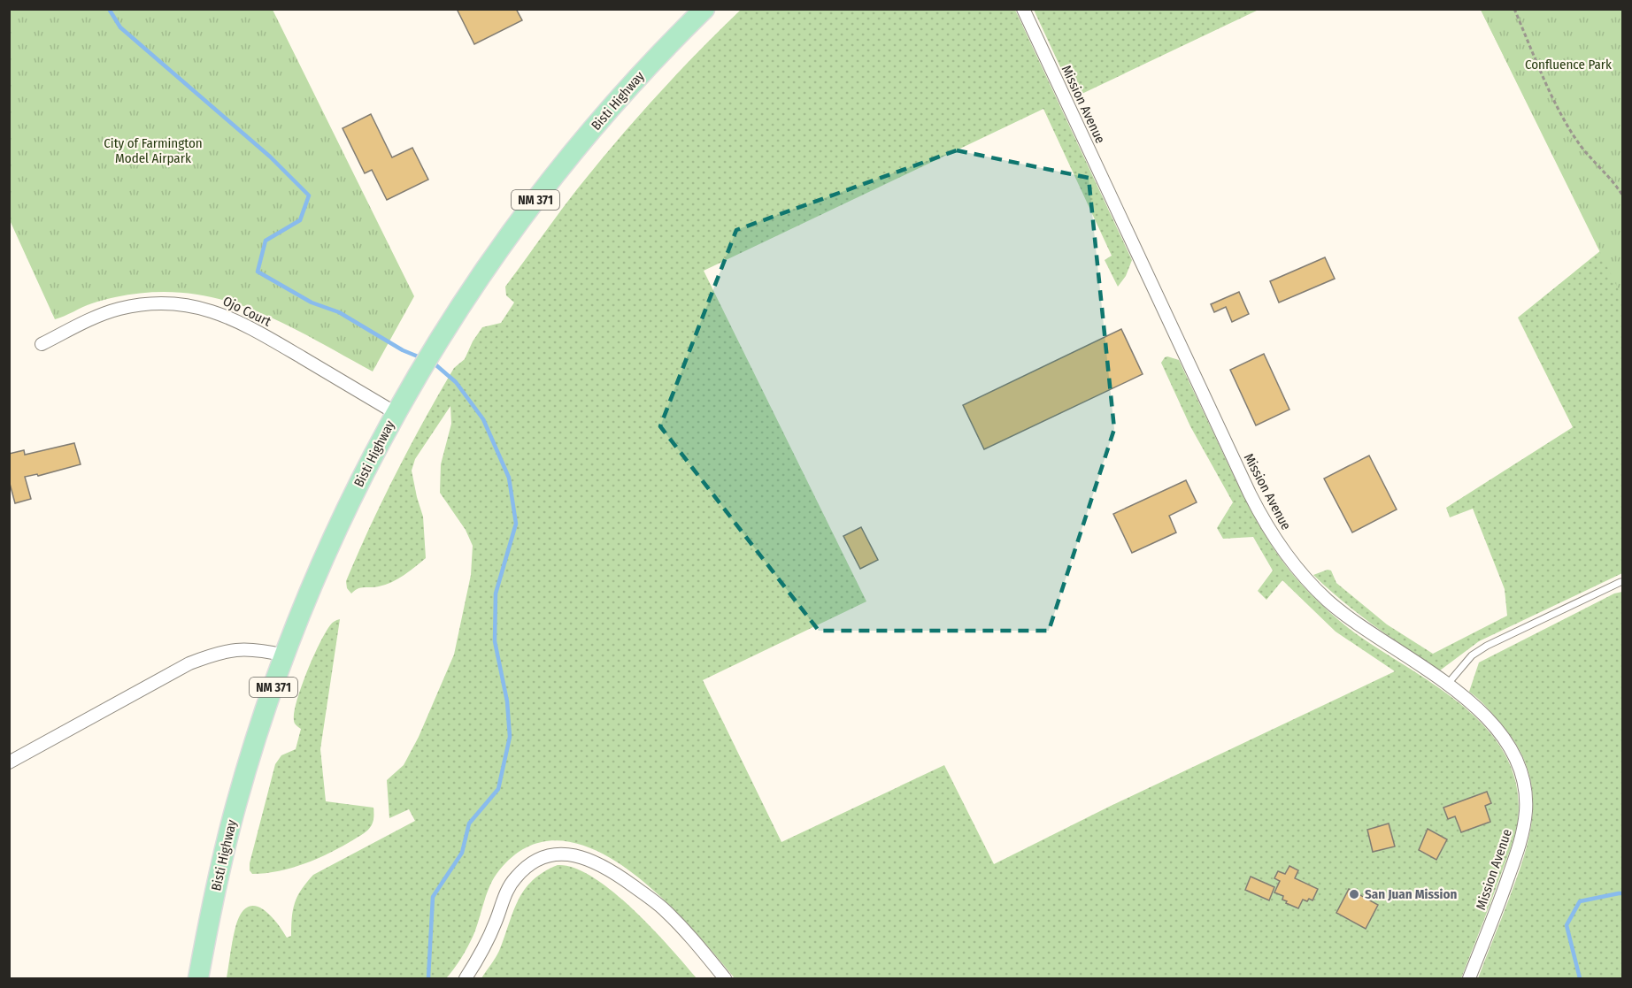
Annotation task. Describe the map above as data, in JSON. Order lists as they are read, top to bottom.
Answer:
{
  "streets": {
    "main road": ["Bisti Highway", "NM 371"],
    "street": ["Mission Avenue", "Ojo Court"]
  },
  "crossings": [
    ["Bisti Highway", "Ojo Court"]
  ],
  "parks": ["Confluence Park", "City of Farmington Model Airpark"],
  "places": ["San Juan Mission"]
}
